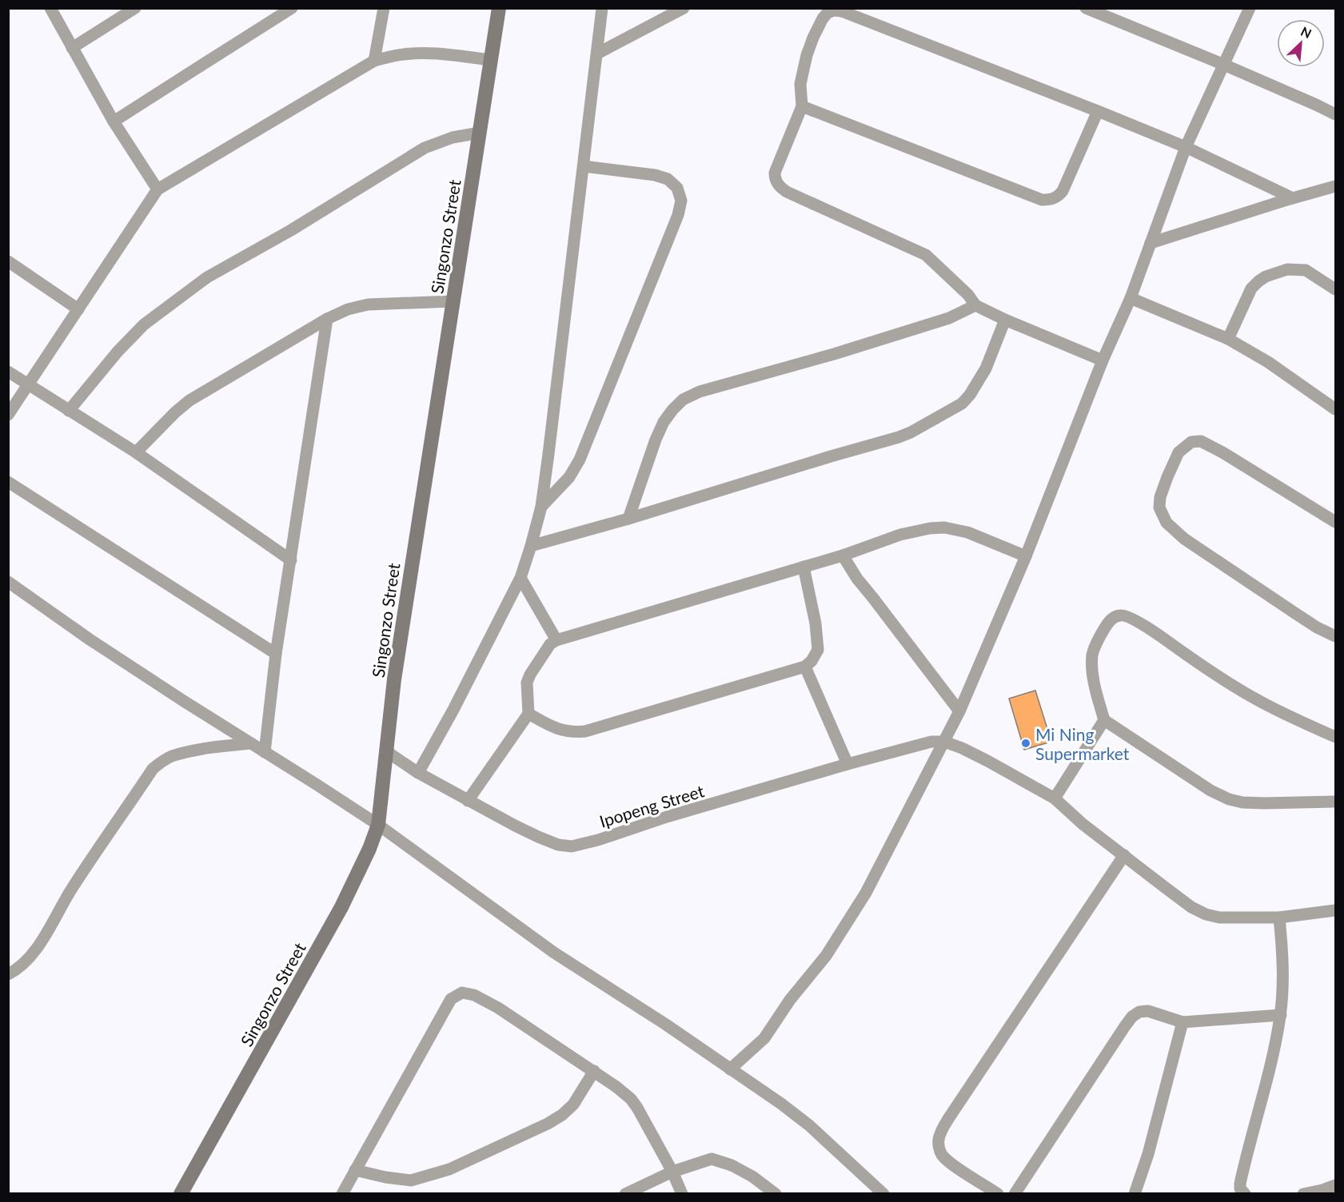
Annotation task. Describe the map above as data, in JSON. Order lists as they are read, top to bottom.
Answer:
{
  "streets": {
    "street": ["Singonzo Street", "Ipopeng Street"]
  },
  "crossings": [
    ["Singonzo Street", "Ipopeng Street"]
  ],
  "places": ["Mi Ning Supermarket"],
  "north": "top right"
}
